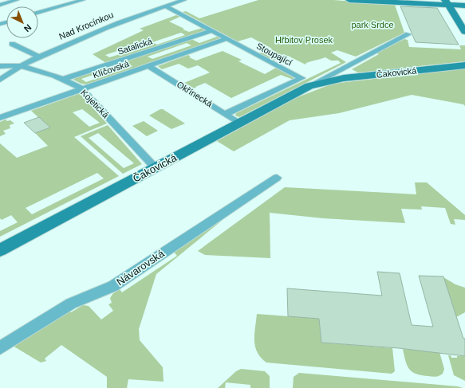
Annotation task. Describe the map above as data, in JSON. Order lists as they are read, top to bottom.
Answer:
{
  "streets": {
    "main road": ["Čakovická"],
    "street": [
      "Nad Krocínkou",
      "Satalická",
      "Stoupající",
      "Klíčovská",
      "Okřínecká",
      "Kojetická",
      "Návarovská"
    ]
  },
  "crossings": [
    ["Nad Krocínkou", "Stoupající"],
    ["Nad Krocínkou", "Kojetická"],
    ["Satalická", "Stoupající"],
    ["Satalická", "Kojetická"],
    ["Stoupající", "Klíčovská"],
    ["Stoupající", "Okřínecká"],
    ["Klíčovská", "Okřínecká"],
    ["Klíčovská", "Kojetická"],
    ["Čakovická", "Okřínecká"],
    ["Čakovická", "Kojetická"]
  ],
  "parks": ["park Srdce", "Hřbitov Prosek"],
  "north": "bottom right"
}
